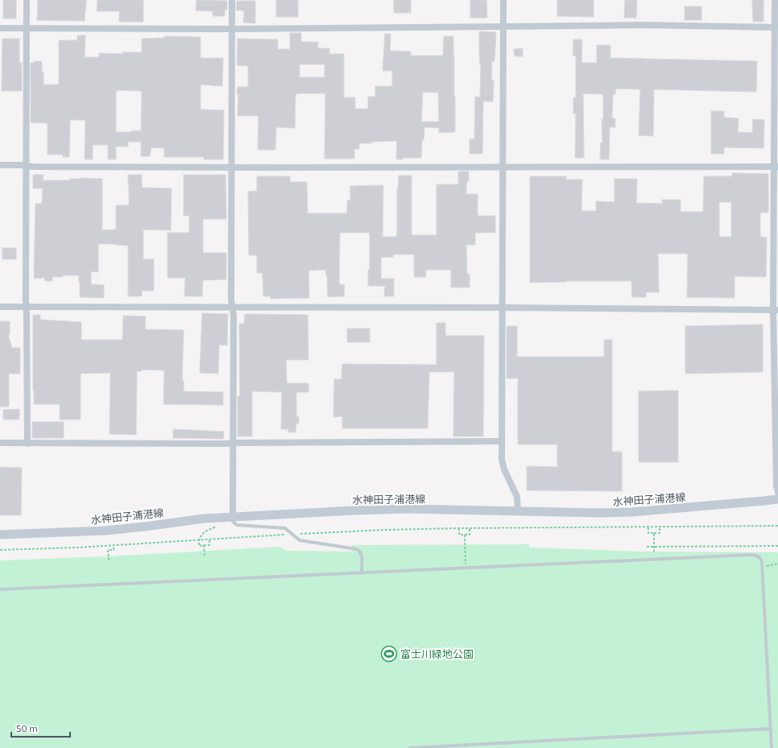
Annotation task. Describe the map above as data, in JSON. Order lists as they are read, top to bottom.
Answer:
{
  "streets": {
    "main road": ["水神田子浦港線"]
  },
  "places": {
    "sports": ["富士川緑地公園"]
  },
  "scale_bar": "50 m"
}
